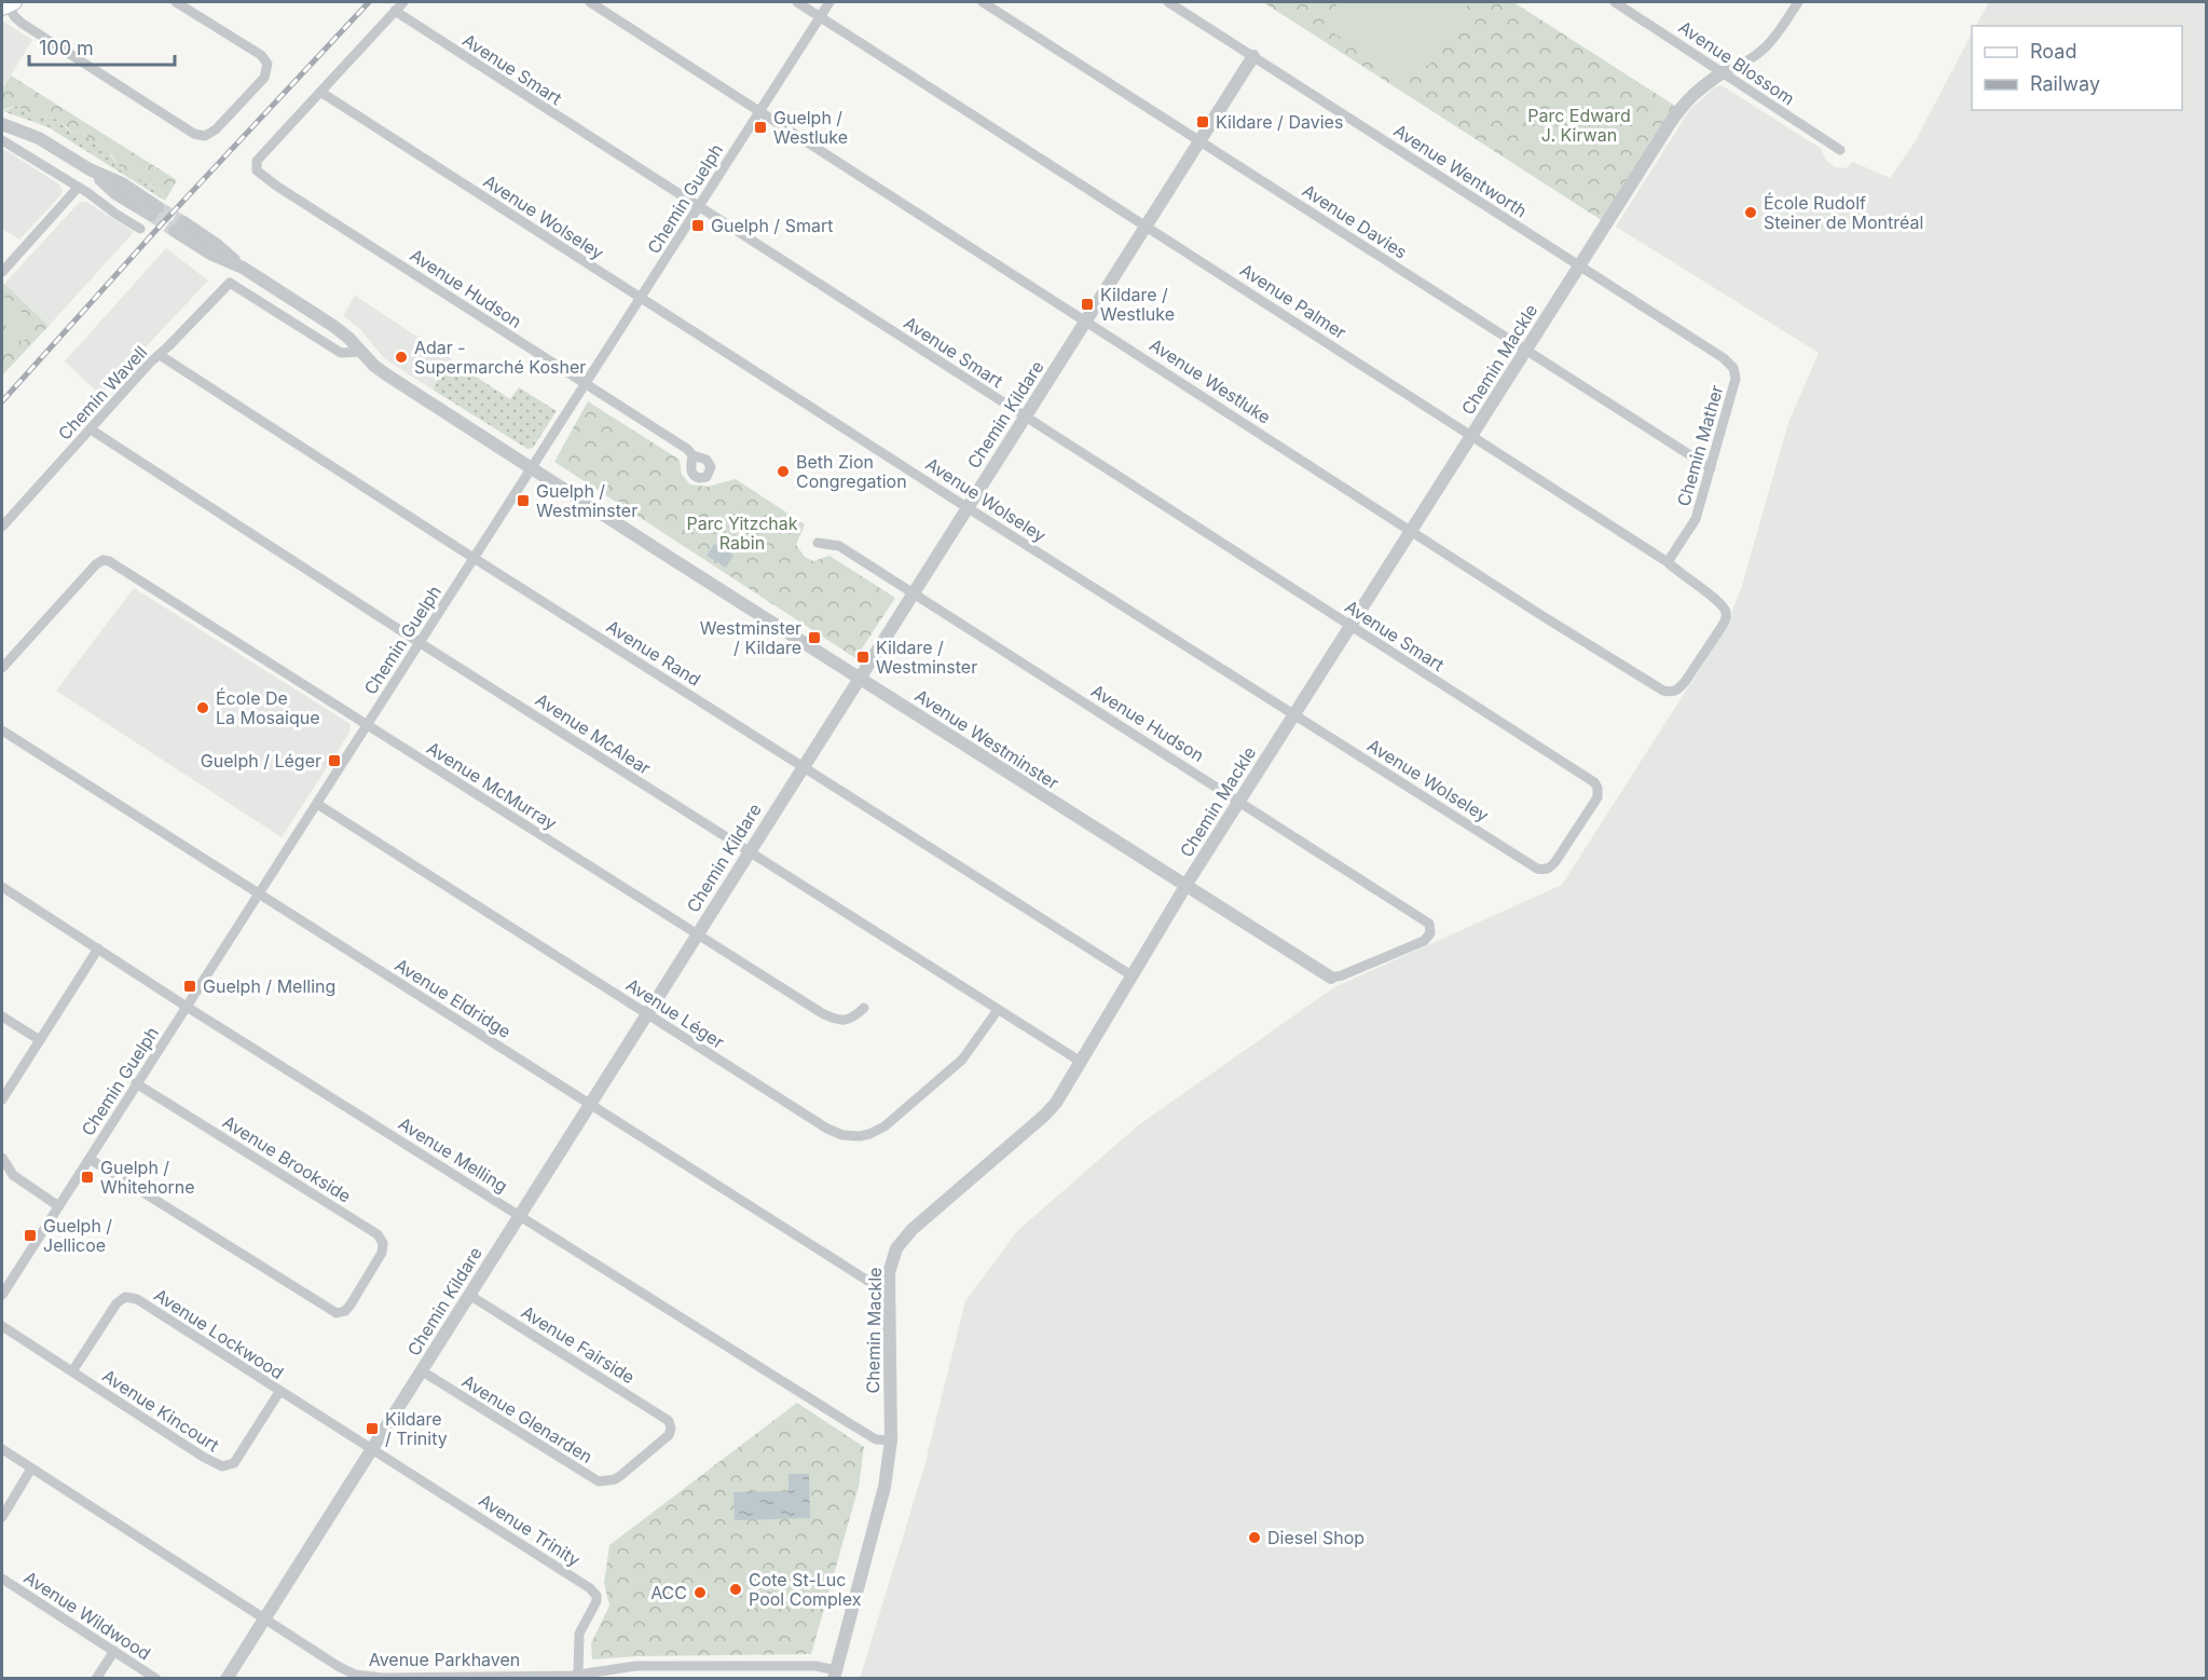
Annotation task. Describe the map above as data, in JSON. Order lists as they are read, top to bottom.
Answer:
{
  "streets": {
    "street": [
      "Avenue Blossom",
      "Avenue Smart",
      "Avenue Wentworth",
      "Chemin Guelph",
      "Avenue Wolseley",
      "Avenue Davies",
      "Avenue Hudson",
      "Avenue Palmer",
      "Chemin Mackle",
      "Avenue Westluke",
      "Chemin Wavell",
      "Chemin Kildare",
      "Chemin Mather",
      "Avenue Rand",
      "Avenue McAlear",
      "Avenue Westminster",
      "Avenue McMurray",
      "Avenue Eldridge",
      "Avenue Léger",
      "Avenue Melling",
      "Avenue Brookside",
      "Avenue Lockwood",
      "Avenue Fairside",
      "Avenue Kincourt",
      "Avenue Glenarden",
      "Avenue Trinity",
      "Avenue Wildwood",
      "Avenue Parkhaven"
    ]
  },
  "crossings": [
    ["Avenue Blossom", "Chemin Mackle"],
    ["Avenue Smart", "Chemin Guelph"],
    ["Avenue Smart", "Avenue Wolseley"],
    ["Avenue Smart", "Chemin Mackle"],
    ["Avenue Smart", "Chemin Kildare"],
    ["Avenue Wentworth", "Chemin Mackle"],
    ["Avenue Wentworth", "Chemin Kildare"],
    ["Avenue Wentworth", "Chemin Mather"],
    ["Chemin Guelph", "Avenue Wolseley"],
    ["Chemin Guelph", "Avenue Hudson"],
    ["Chemin Guelph", "Avenue Palmer"],
    ["Chemin Guelph", "Avenue Westluke"],
    ["Chemin Guelph", "Avenue Rand"],
    ["Chemin Guelph", "Avenue McAlear"],
    ["Chemin Guelph", "Avenue Westminster"],
    ["Chemin Guelph", "Avenue McMurray"],
    ["Chemin Guelph", "Avenue Eldridge"],
    ["Chemin Guelph", "Avenue Léger"],
    ["Chemin Guelph", "Avenue Melling"],
    ["Chemin Guelph", "Avenue Brookside"],
    ["Avenue Wolseley", "Avenue Hudson"],
    ["Avenue Wolseley", "Chemin Mackle"],
    ["Avenue Wolseley", "Chemin Kildare"],
    ["Avenue Davies", "Chemin Mackle"],
    ["Avenue Davies", "Chemin Kildare"],
    ["Avenue Davies", "Chemin Mather"],
    ["Avenue Hudson", "Chemin Mackle"],
    ["Avenue Hudson", "Chemin Kildare"],
    ["Avenue Hudson", "Avenue Westminster"],
    ["Avenue Palmer", "Chemin Mackle"],
    ["Avenue Palmer", "Avenue Westluke"],
    ["Avenue Palmer", "Chemin Kildare"],
    ["Avenue Palmer", "Chemin Mather"],
    ["Chemin Mackle", "Avenue Westluke"],
    ["Chemin Mackle", "Avenue Rand"],
    ["Chemin Mackle", "Avenue McAlear"],
    ["Chemin Mackle", "Avenue Westminster"],
    ["Chemin Mackle", "Avenue Eldridge"],
    ["Chemin Mackle", "Avenue Melling"],
    ["Chemin Mackle", "Avenue Parkhaven"],
    ["Avenue Westluke", "Chemin Kildare"],
    ["Chemin Wavell", "Avenue Rand"],
    ["Chemin Wavell", "Avenue McAlear"],
    ["Chemin Wavell", "Avenue Westminster"],
    ["Chemin Kildare", "Avenue Rand"],
    ["Chemin Kildare", "Avenue McAlear"],
    ["Chemin Kildare", "Avenue Westminster"],
    ["Chemin Kildare", "Avenue McMurray"],
    ["Chemin Kildare", "Avenue Eldridge"],
    ["Chemin Kildare", "Avenue Léger"],
    ["Chemin Kildare", "Avenue Melling"],
    ["Chemin Kildare", "Avenue Lockwood"],
    ["Chemin Kildare", "Avenue Fairside"],
    ["Chemin Kildare", "Avenue Glenarden"],
    ["Chemin Kildare", "Avenue Trinity"],
    ["Chemin Kildare", "Avenue Parkhaven"],
    ["Avenue McAlear", "Avenue Léger"],
    ["Avenue Lockwood", "Avenue Kincourt"],
    ["Avenue Lockwood", "Avenue Trinity"],
    ["Avenue Fairside", "Avenue Glenarden"],
    ["Avenue Trinity", "Avenue Parkhaven"]
  ],
  "parks": ["Parc Edward J. Kirwan", "Parc Yitzchak Rabin"],
  "places": {
    "transit": [
      "Kildare / Davies",
      "Guelph / Westluke",
      "Guelph / Smart",
      "Kildare / Westluke",
      "Guelph / Westminster",
      "Westminster / Kildare",
      "Kildare / Westminster",
      "Guelph / Léger",
      "Guelph / Melling",
      "Guelph / Whitehorne",
      "Guelph / Jellicoe",
      "Kildare / Trinity"
    ],
    "other": [
      "École Rudolf Steiner de Montréal",
      "Adar - Supermarché Kosher",
      "Beth Zion Congregation",
      "École De La Mosaique",
      "Diesel Shop",
      "Cote St-Luc Pool Complex",
      "ACC"
    ]
  },
  "legend": ["Road", "Railway"],
  "scale_bar": "100 m"
}
